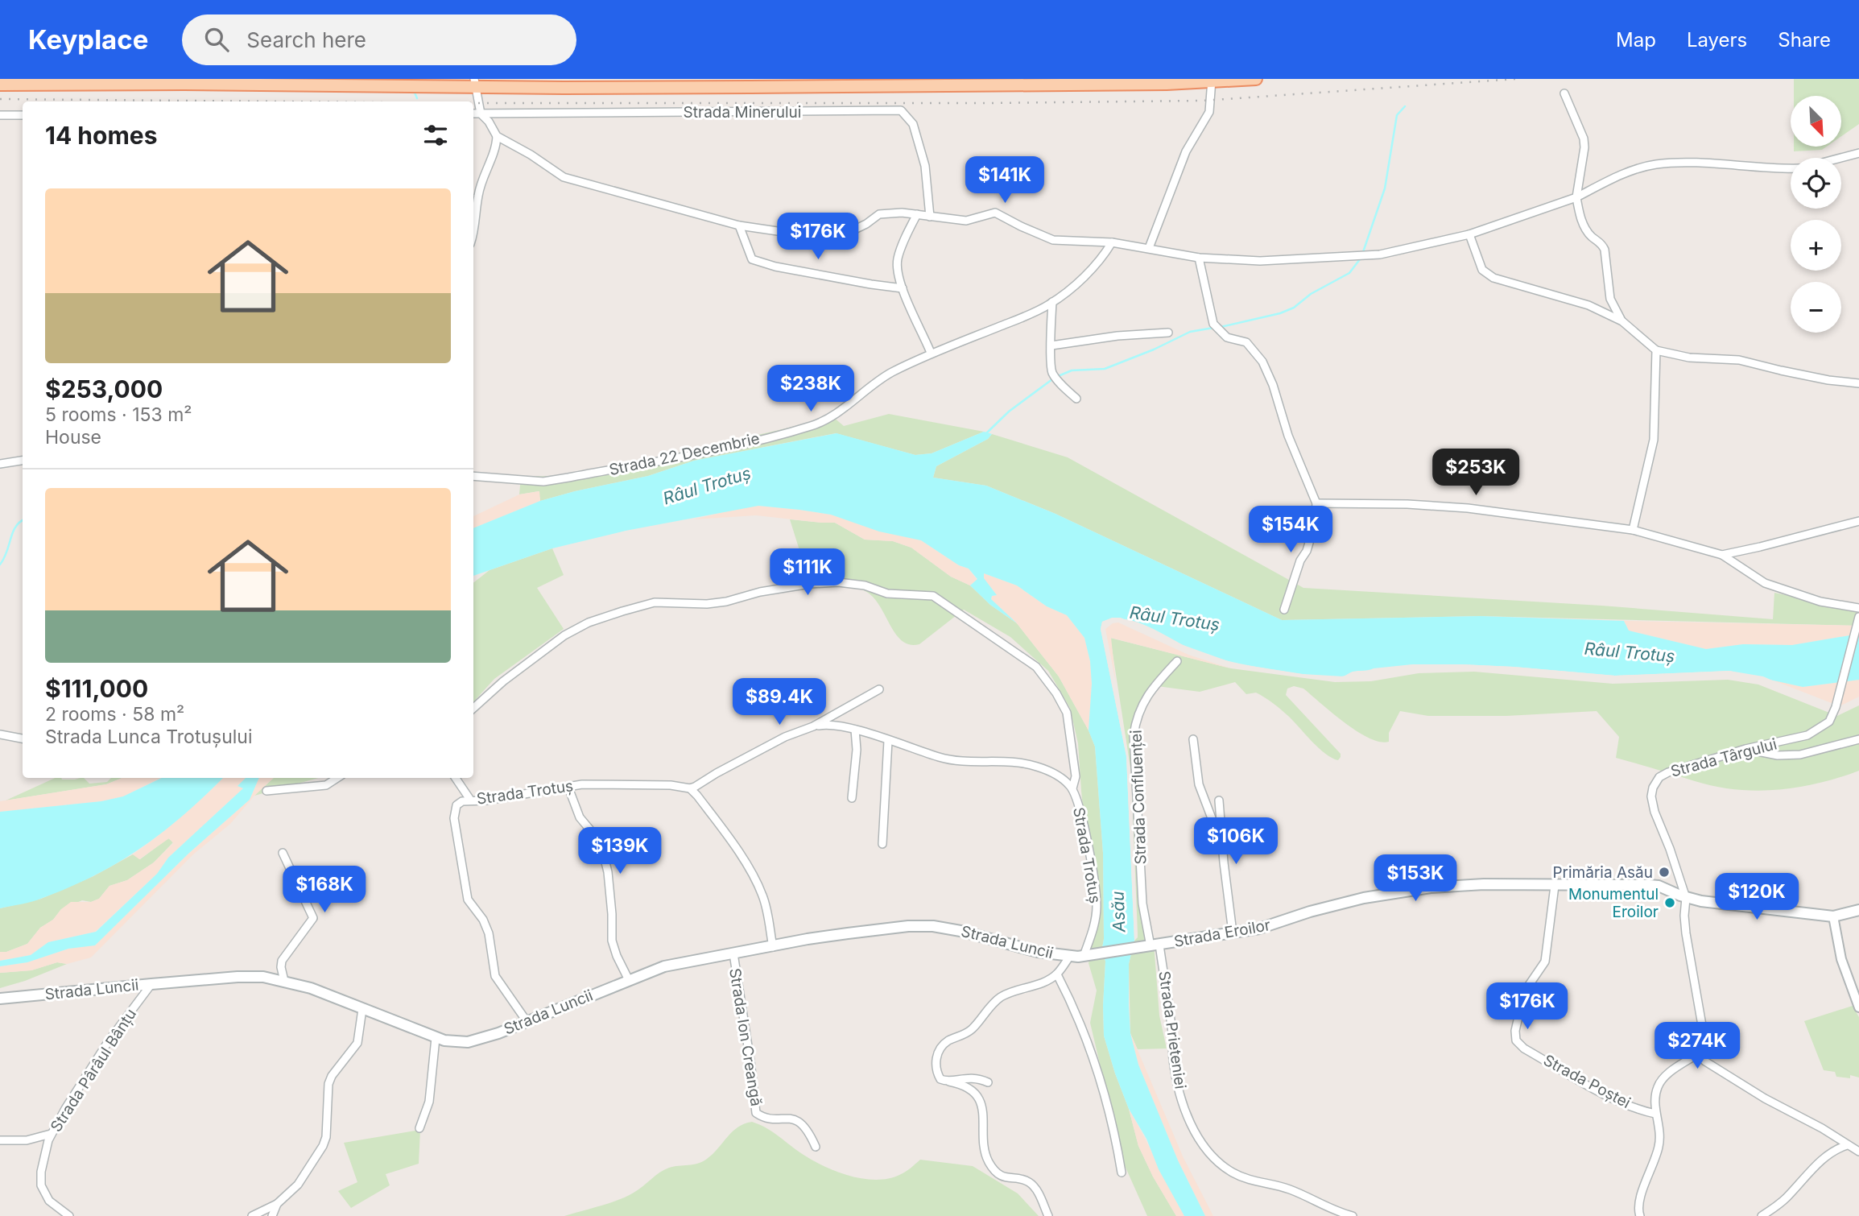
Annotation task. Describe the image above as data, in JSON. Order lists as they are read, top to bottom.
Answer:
{
  "streets": {
    "main road": ["Strada Minerului", "Strada Eroilor", "Strada Luncii"],
    "street": [
      "Strada 22 Decembrie",
      "Strada Târgului",
      "Strada Trotuș",
      "Strada Confluenței",
      "Strada Prieteniei",
      "Strada Ion Creangă",
      "Strada Pârâul Bânțu",
      "Strada Poștei"
    ]
  },
  "crossings": [
    ["Strada Târgului", "Strada Eroilor"],
    ["Strada Trotuș", "Strada Luncii"],
    ["Strada Confluenței", "Strada Eroilor"],
    ["Strada Confluenței", "Strada Prieteniei"],
    ["Strada Eroilor", "Strada Luncii"],
    ["Strada Eroilor", "Strada Prieteniei"],
    ["Strada Eroilor", "Strada Poștei"],
    ["Strada Luncii", "Strada Ion Creangă"],
    ["Strada Luncii", "Strada Pârâul Bânțu"]
  ],
  "water": ["Râul Trotuș", "Asău"],
  "places": ["Primăria Asău", "Monumentul Eroilor"],
  "north": "bottom right",
  "page": {
    "header": "Keyplace",
    "search": "Search here",
    "nav": ["Map", "Layers", "Share"],
    "map_buttons": ["+", "−"],
    "heading": "14 homes",
    "price": [
      "$141K",
      "$176K",
      "$238K",
      "$253K",
      "$154K",
      "$111K",
      "$89.4K",
      "$106K",
      "$139K",
      "$153K",
      "$168K",
      "$120K",
      "$176K",
      "$274K"
    ],
    "list": [
      {
        "name": "$253,000",
        "note": "5 rooms · 153 m² · House"
      },
      {
        "name": "$111,000",
        "note": "2 rooms · 58 m² · Strada Lunca Trotușului"
      }
    ]
  }
}
